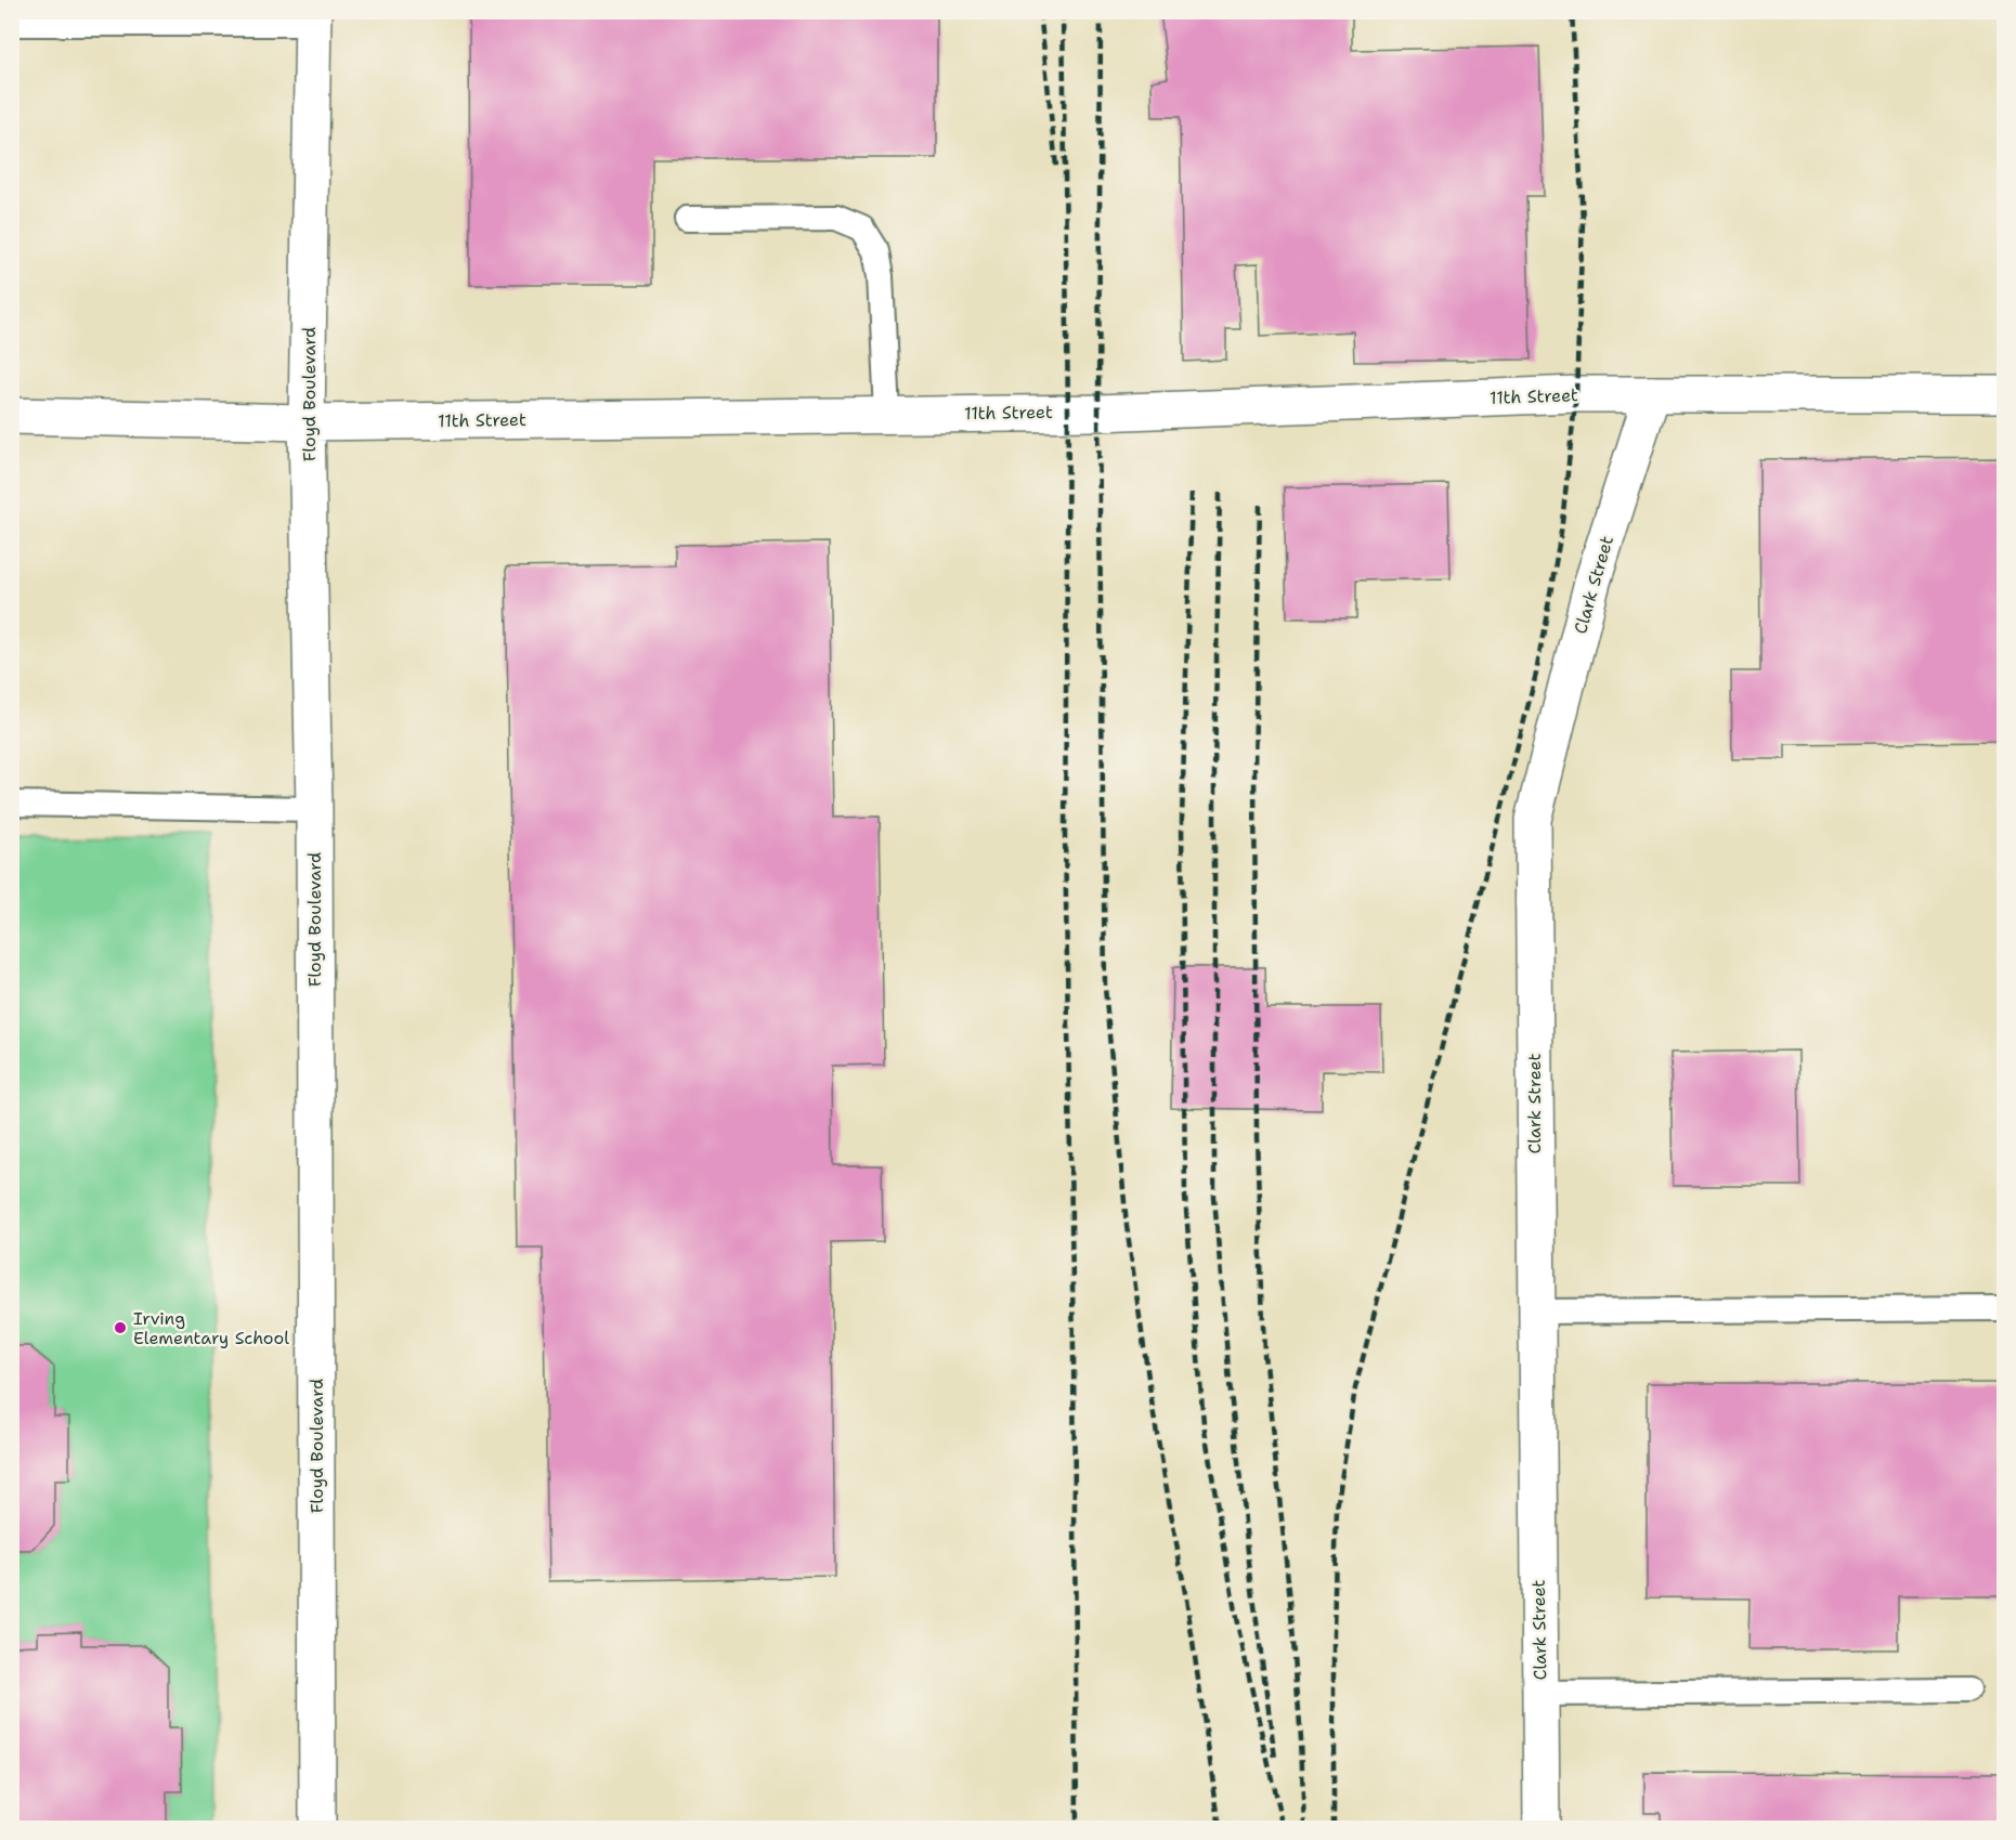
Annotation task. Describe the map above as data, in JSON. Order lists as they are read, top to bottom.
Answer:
{
  "streets": {
    "main road": ["Floyd Boulevard", "11th Street", "Clark Street"]
  },
  "crossings": [
    ["Floyd Boulevard", "11th Street"],
    ["11th Street", "Clark Street"]
  ],
  "places": ["Irving Elementary School"]
}
